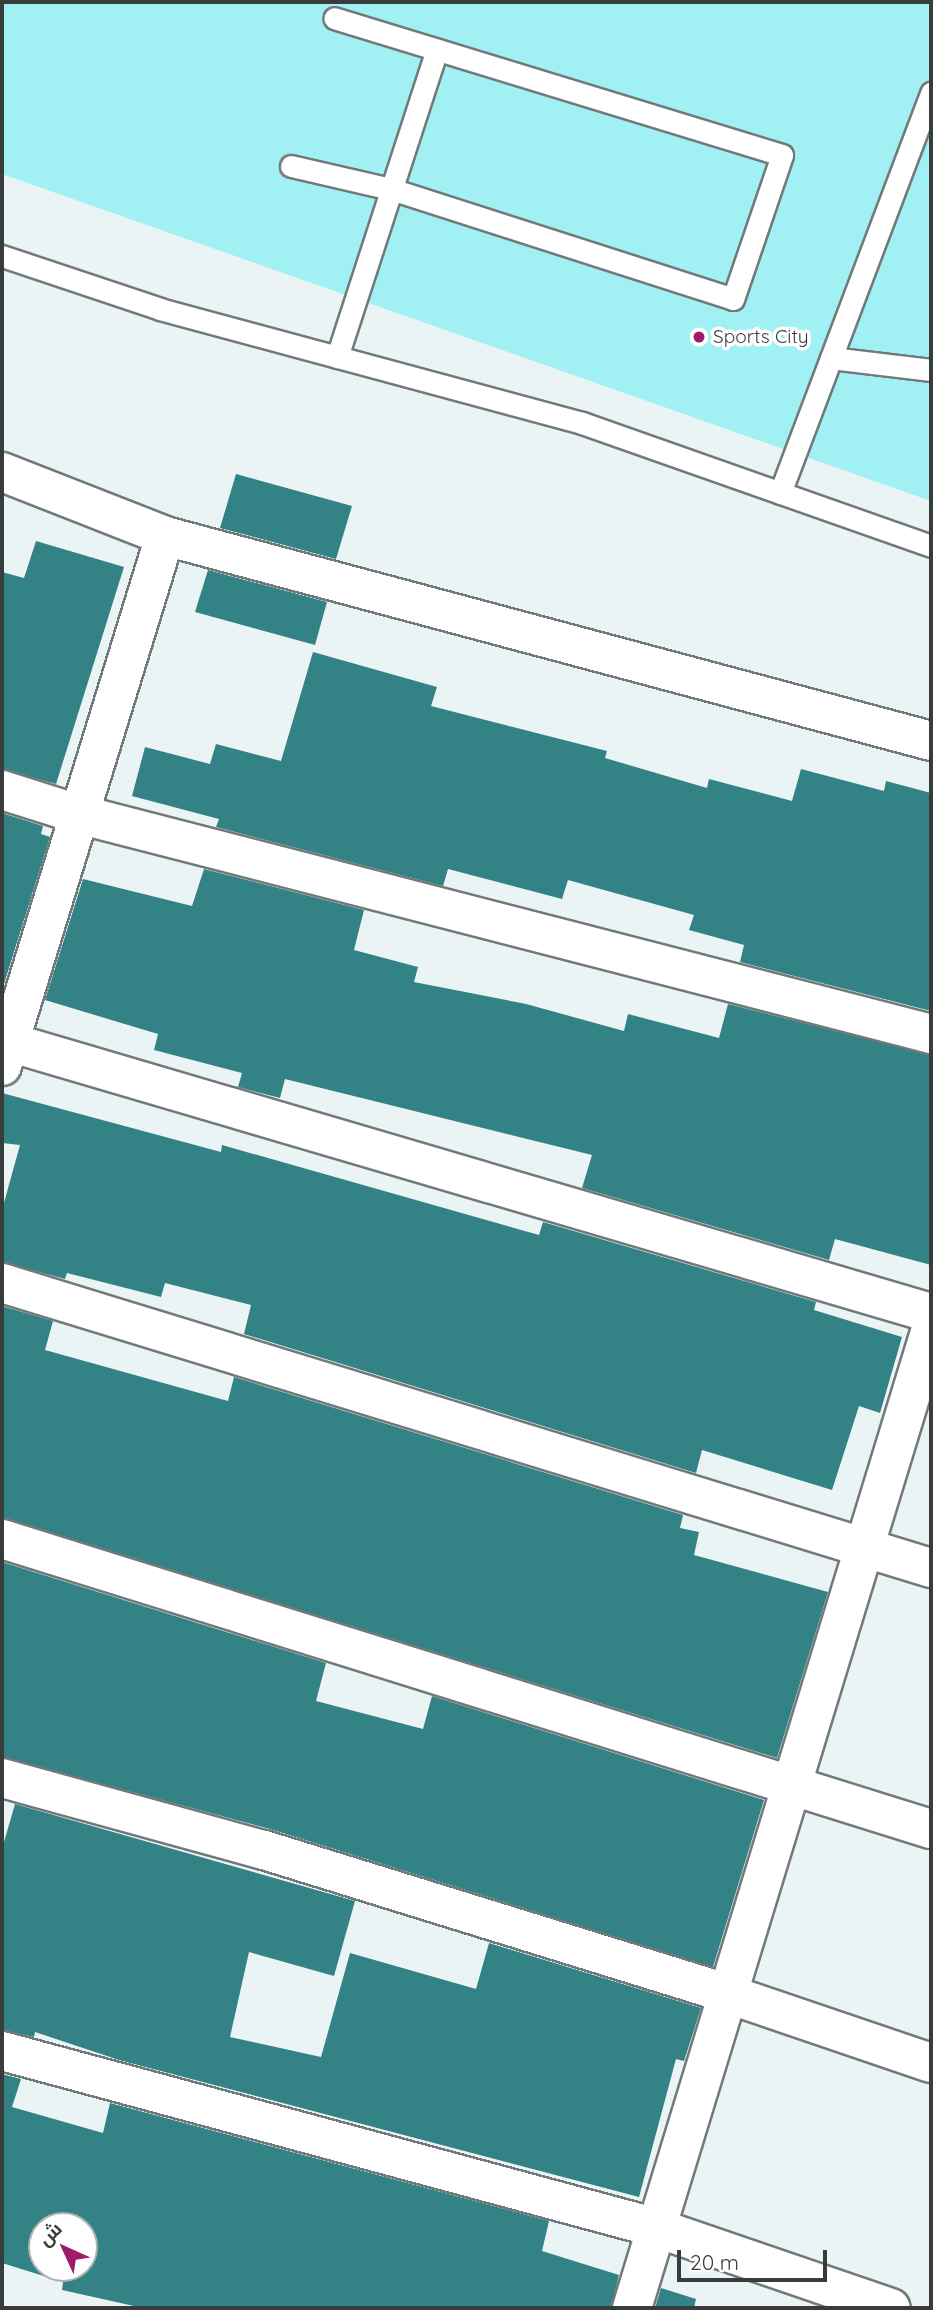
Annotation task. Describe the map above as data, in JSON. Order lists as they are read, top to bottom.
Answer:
{
  "places": ["Sports City"],
  "scale_bar": "20 m",
  "north": "top left"
}
